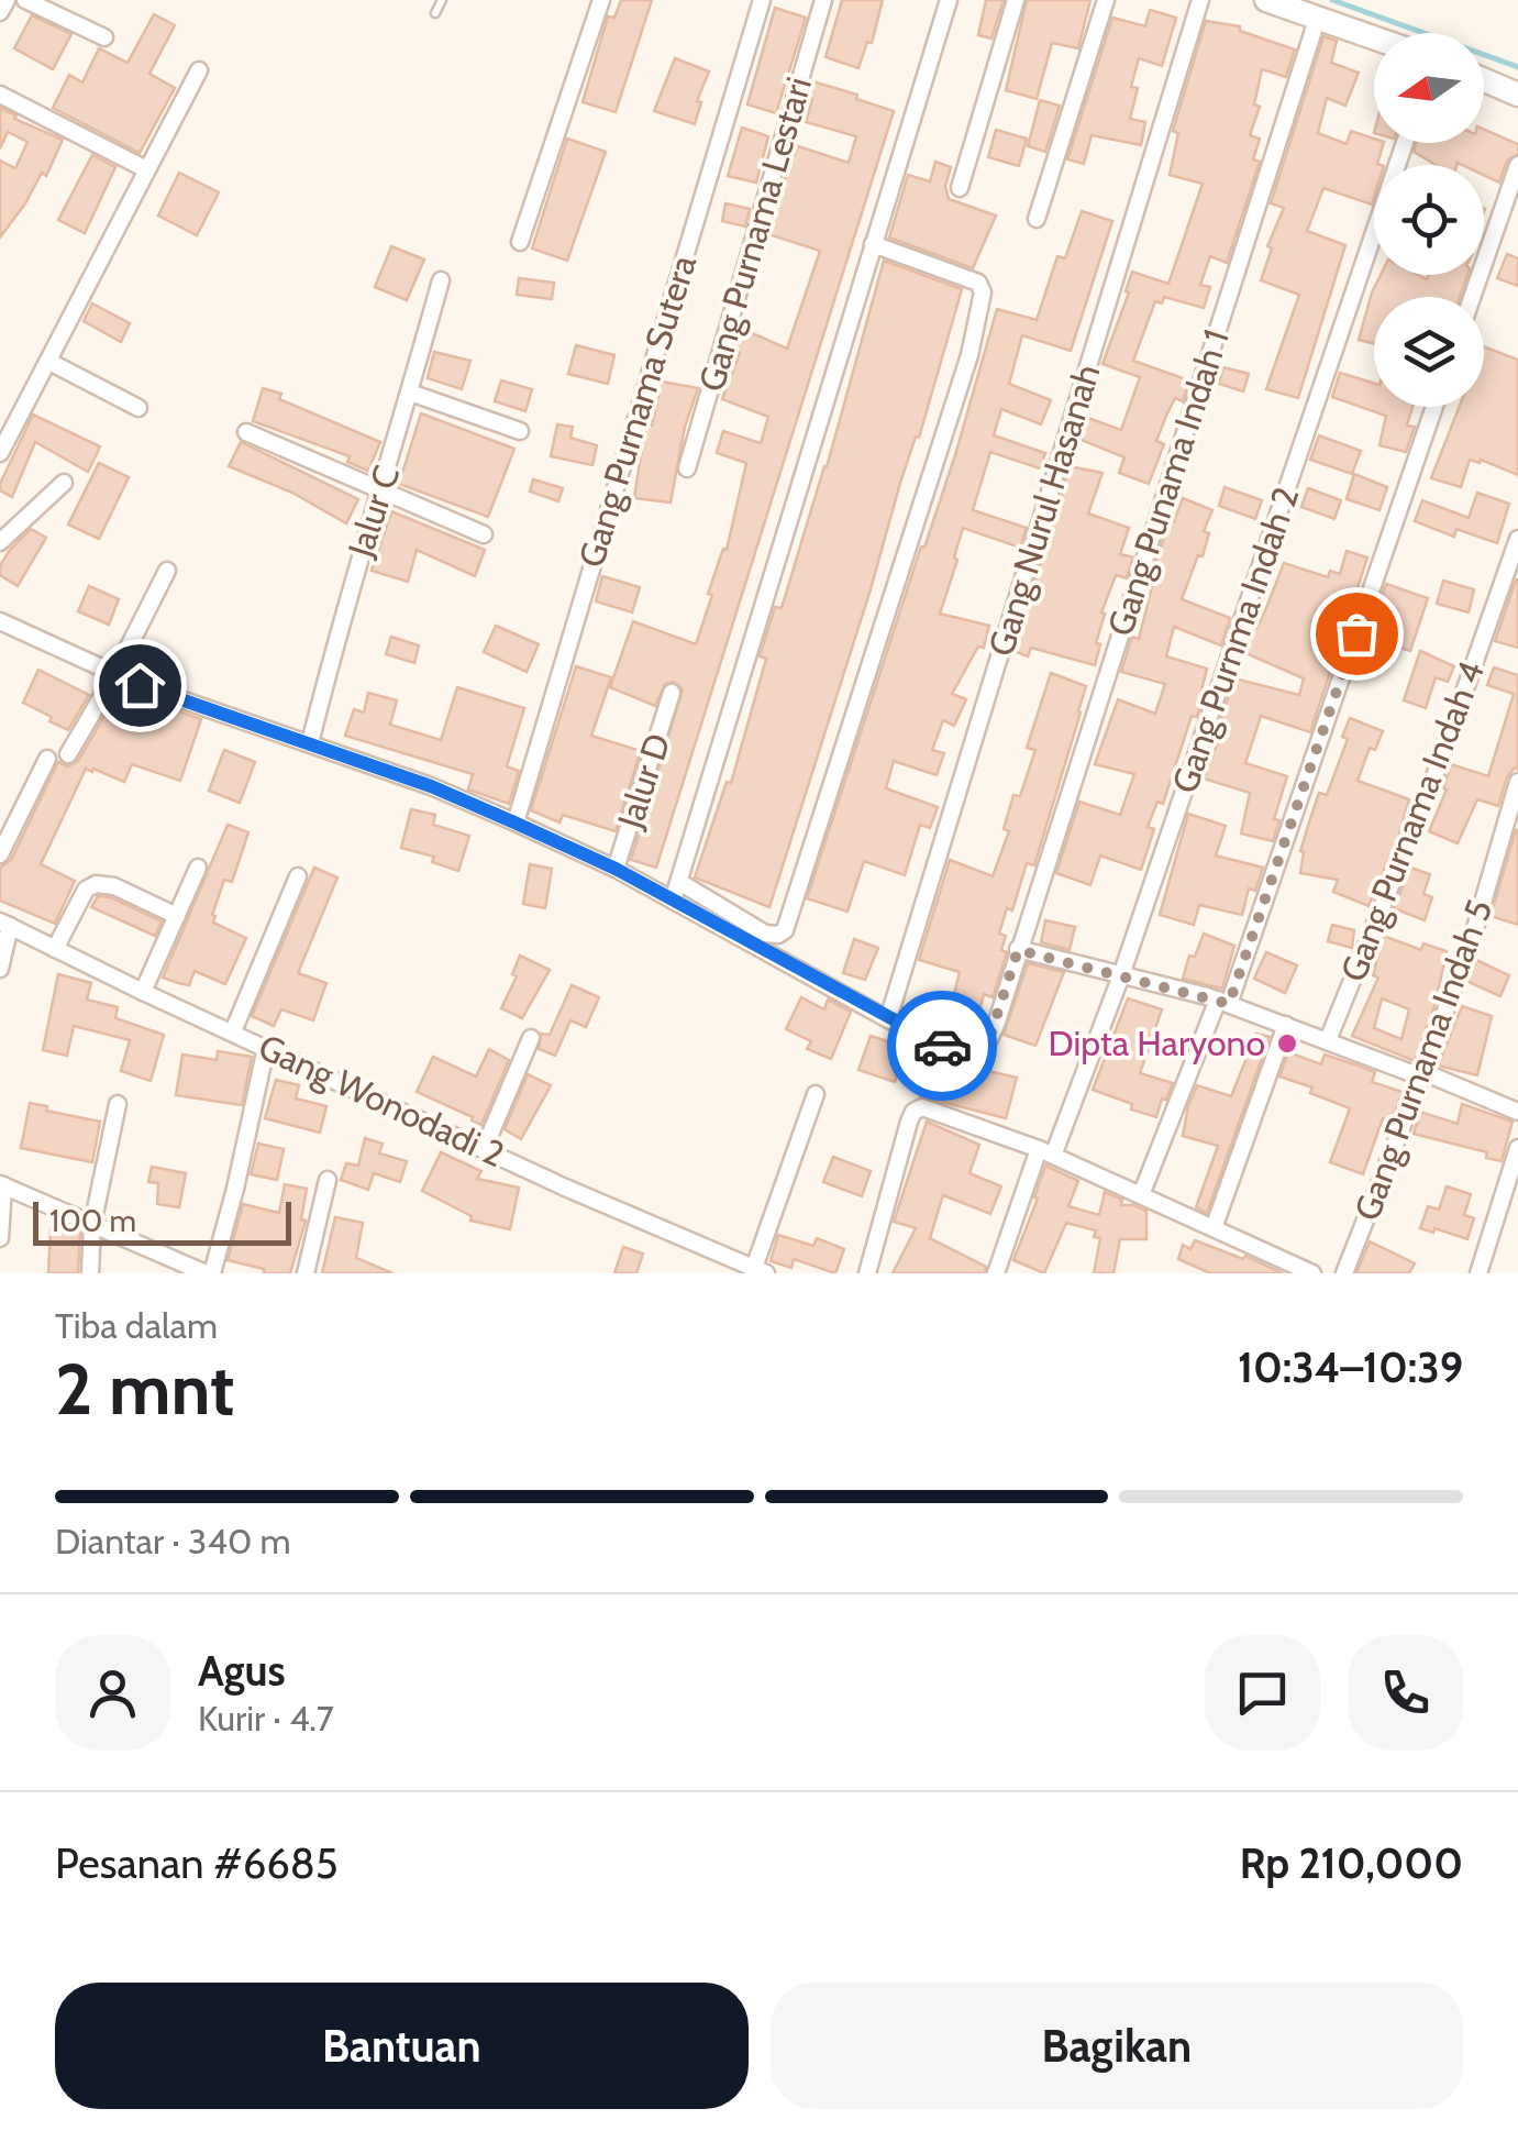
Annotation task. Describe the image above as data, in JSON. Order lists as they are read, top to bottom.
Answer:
{
  "streets": {
    "street": [
      "Gang Purnama Lestari",
      "Gang Purnama Sutera",
      "Gang Punama Indah 1",
      "Gang Nurul Hasanah",
      "Jalur C",
      "Gang Purnma Indah 2",
      "Jalur D",
      "Gang Purnama Indah 4",
      "Gang Purnama Indah 5",
      "Gang Wonodadi 2"
    ]
  },
  "crossings": [
    ["Gang Punama Indah 1", "Gang Nurul Hasanah"]
  ],
  "places": ["Dipta Haryono"],
  "scale_bar": "100 m",
  "north": "left",
  "page": {
    "scale": "100 m",
    "heading": ["2 mnt", "Tiba dalam", "10:34–10:39"],
    "panel": [
      "Agus",
      "Kurir · 4.7",
      "Pesanan #6685",
      "Rp 210,000"
    ],
    "bar": "Diantar · 340 m",
    "buttons": ["Bantuan", "Bagikan"]
  }
}
